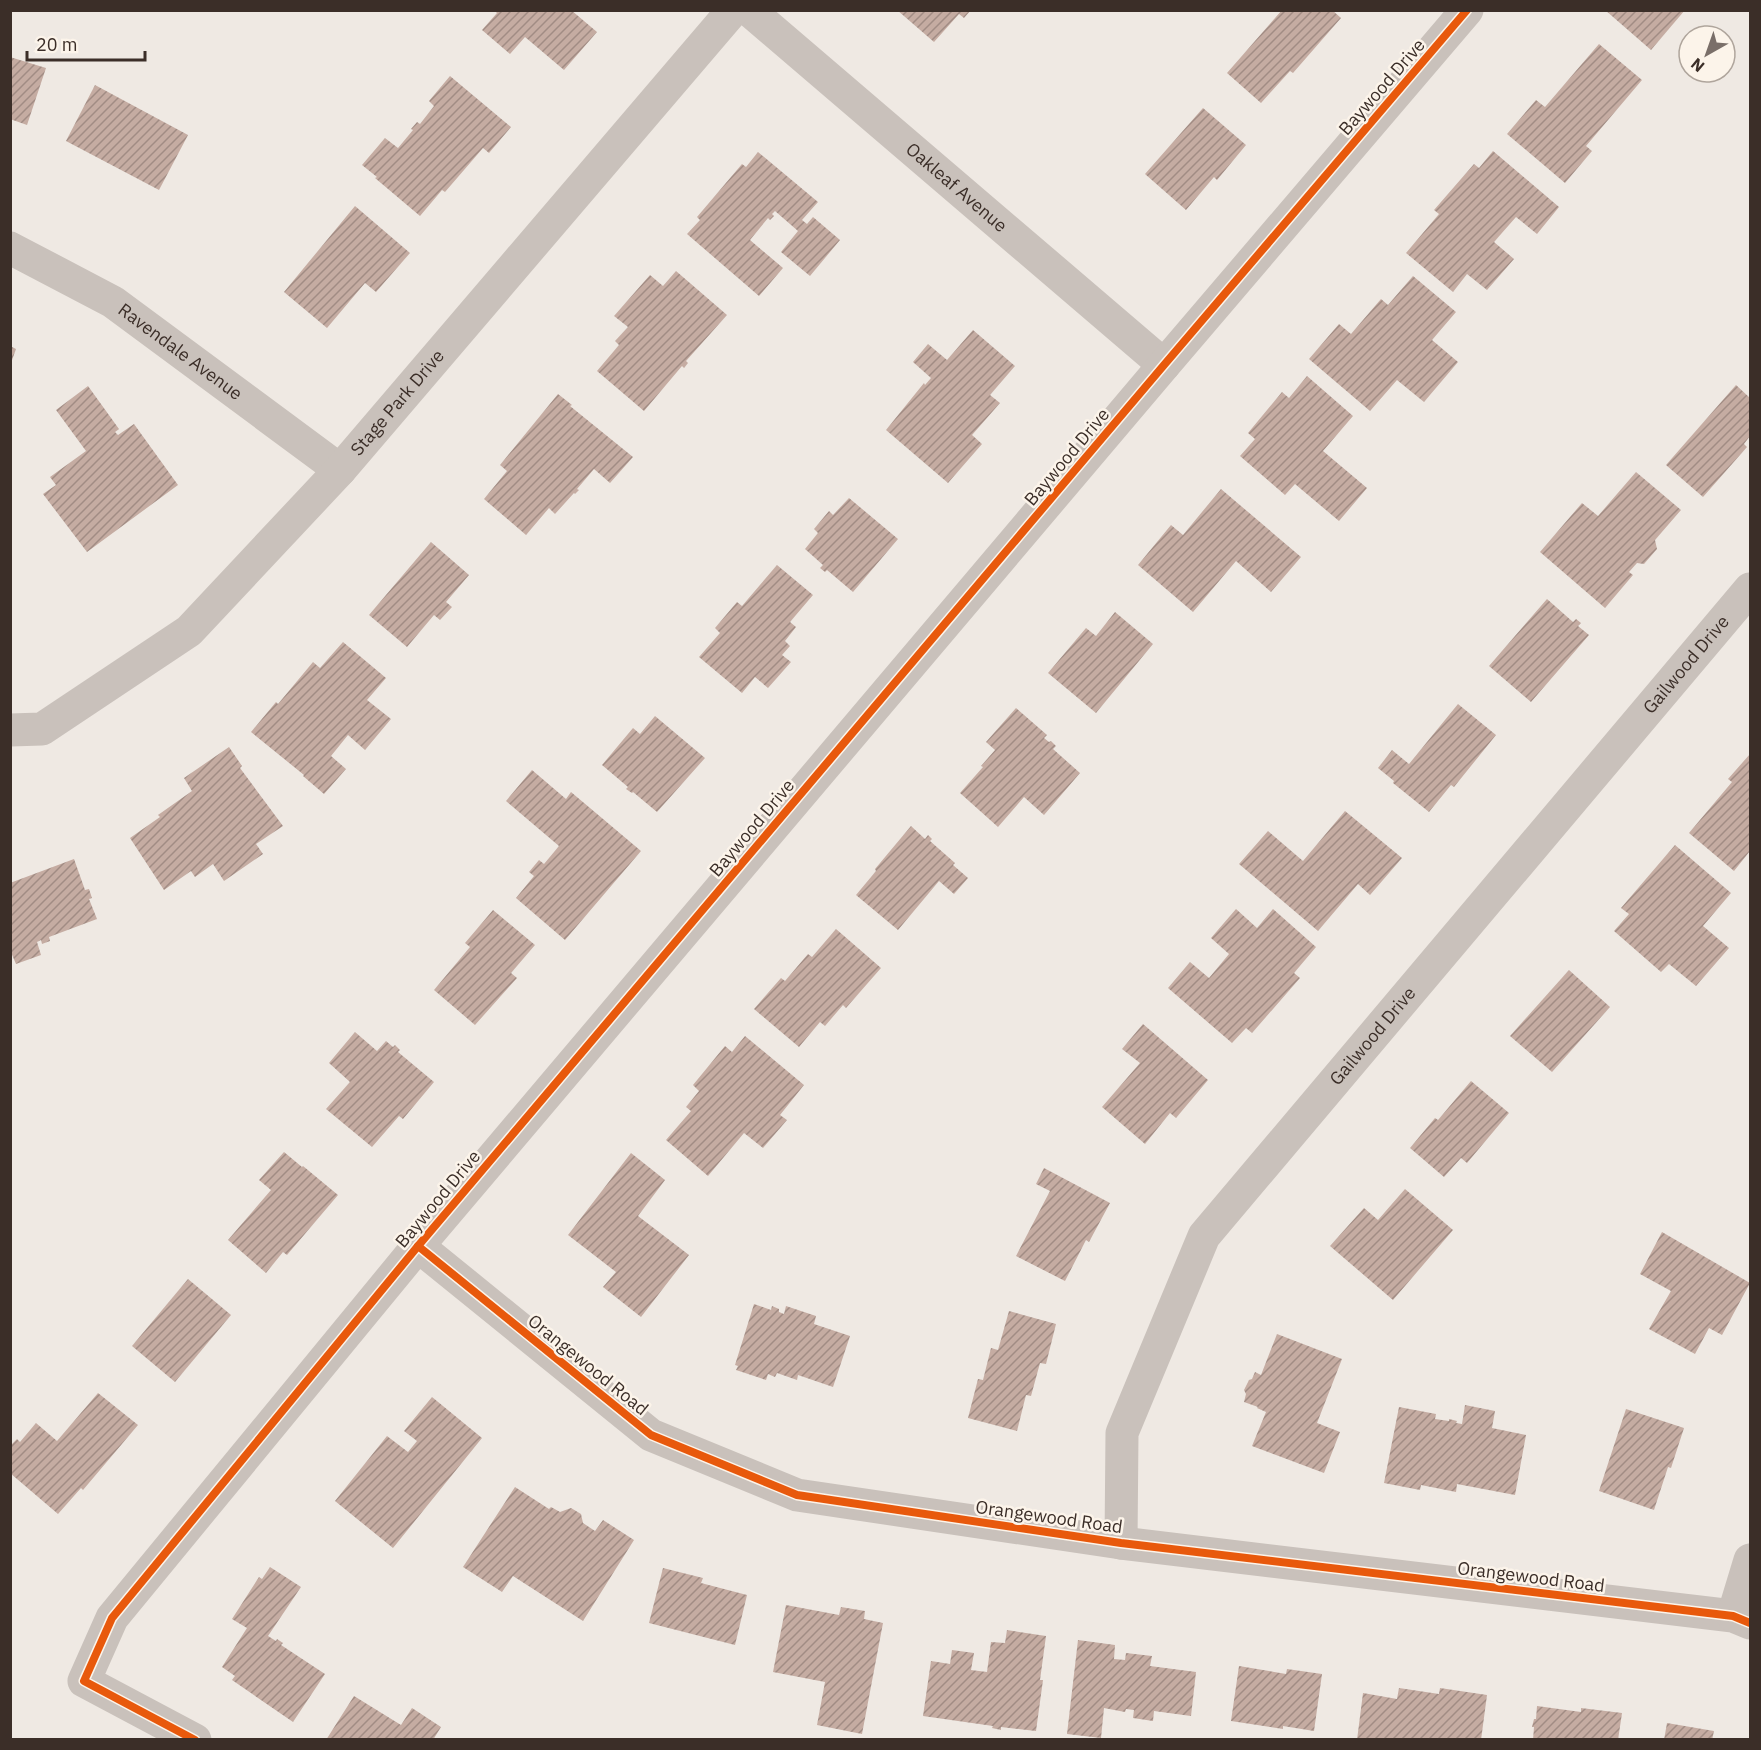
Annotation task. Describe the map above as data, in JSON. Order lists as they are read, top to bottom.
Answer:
{
  "streets": {
    "street": [
      "Baywood Drive",
      "Oakleaf Avenue",
      "Ravendale Avenue",
      "Stage Park Drive",
      "Gailwood Drive",
      "Orangewood Road"
    ]
  },
  "crossings": [
    ["Baywood Drive", "Oakleaf Avenue"],
    ["Baywood Drive", "Orangewood Road"],
    ["Ravendale Avenue", "Stage Park Drive"],
    ["Gailwood Drive", "Orangewood Road"]
  ],
  "scale_bar": "20 m",
  "north": "bottom left"
}
